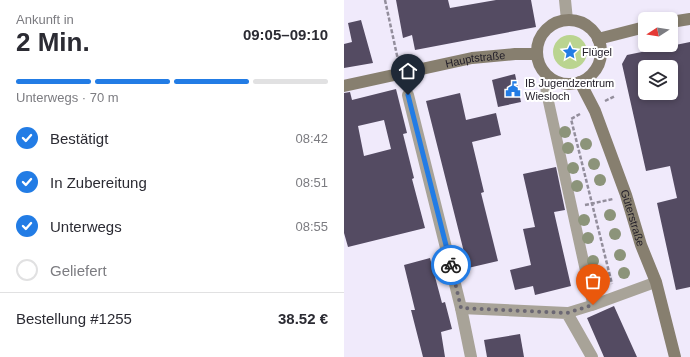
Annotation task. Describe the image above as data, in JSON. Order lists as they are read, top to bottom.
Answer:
{
  "streets": {
    "street": ["Hauptstraße", "Güterstraße"]
  },
  "crossings": [
    ["Hauptstraße", "Güterstraße"]
  ],
  "places": {
    "place": ["Flügel"],
    "public building": ["IB Jugendzentrum Wiesloch"]
  },
  "north": "left",
  "page": {
    "heading": ["2 Min.", "Ankunft in", "09:05–09:10"],
    "panel": ["Bestellung #1255", "38.52 €"],
    "bar": "Unterwegs · 70 m",
    "list": [
      ["Bestätigt", "08:42"],
      ["In Zubereitung", "08:51"],
      ["Unterwegs", "08:55"],
      "Geliefert"
    ]
  }
}
